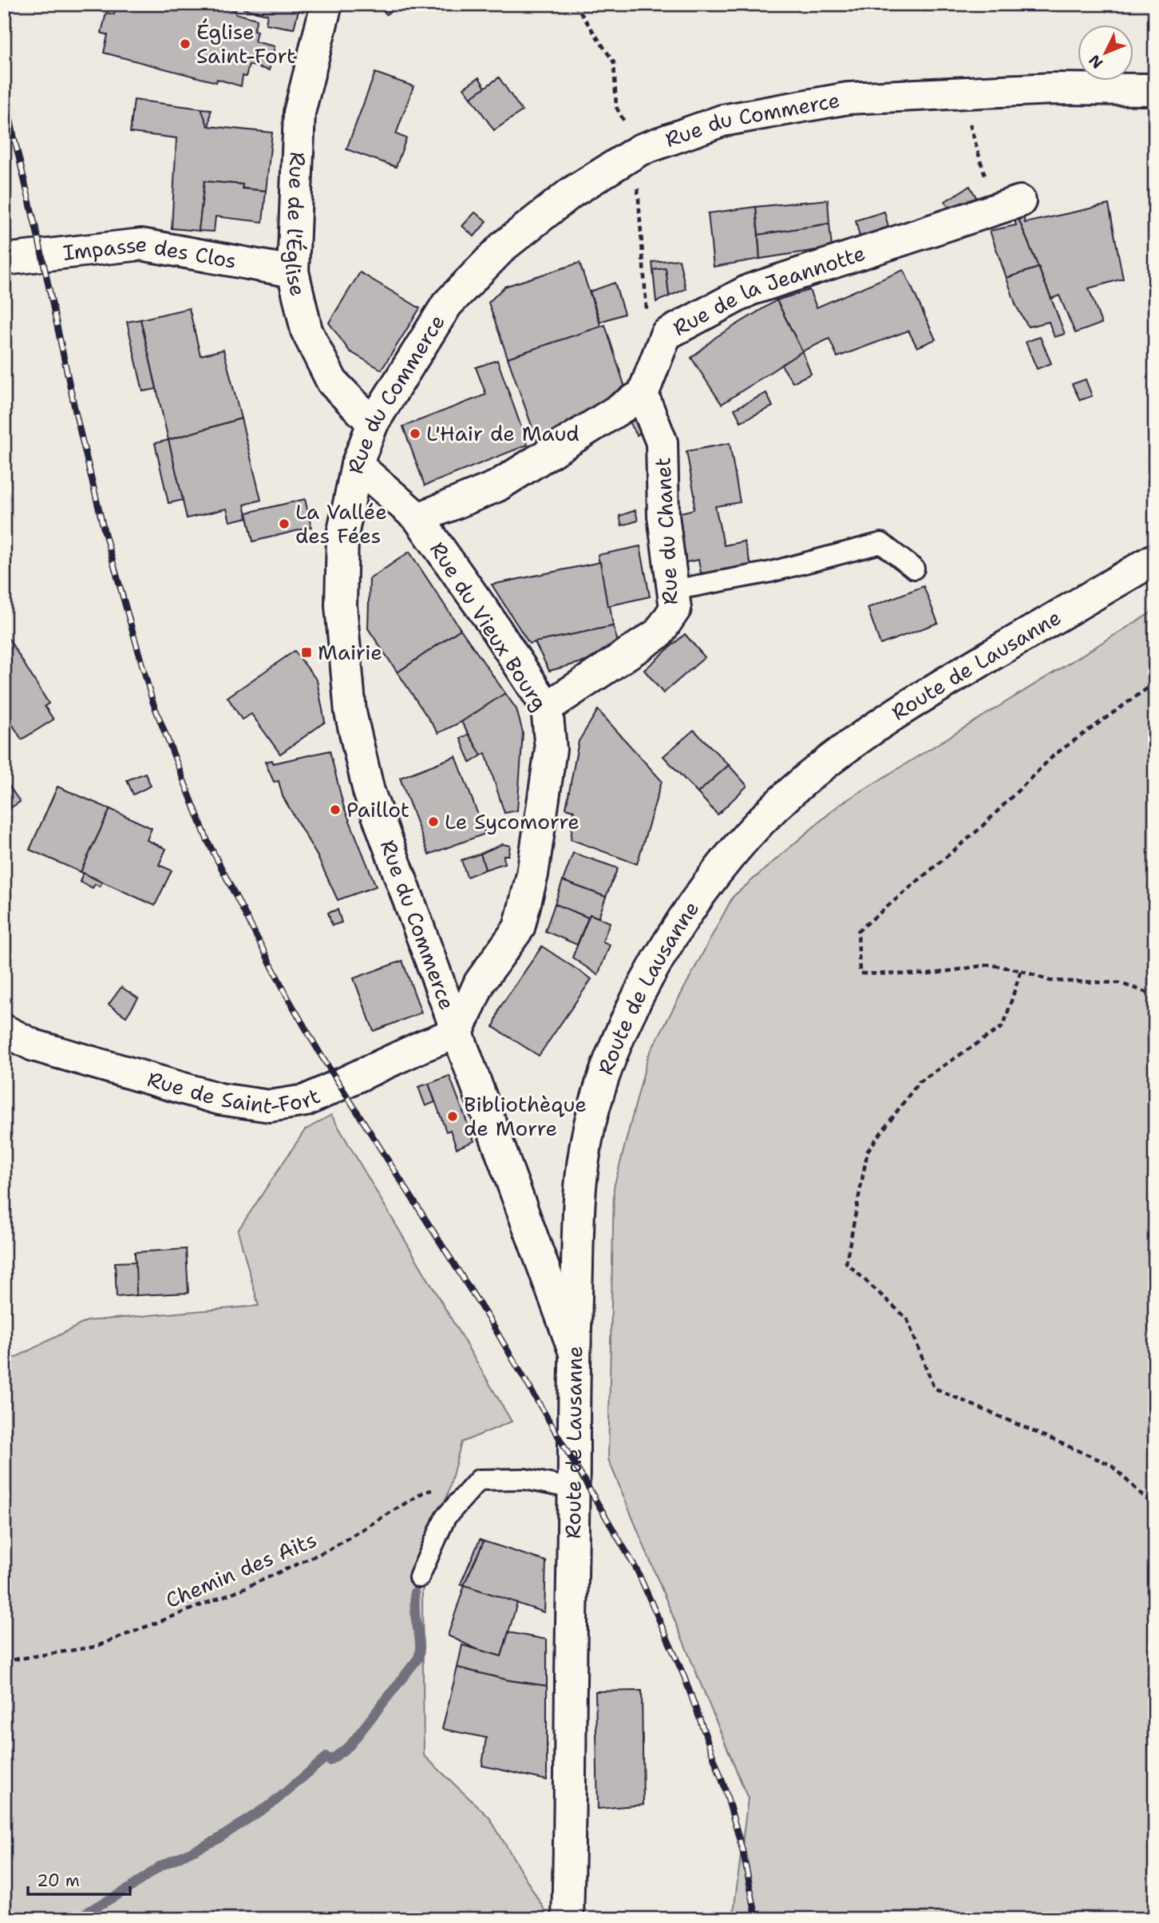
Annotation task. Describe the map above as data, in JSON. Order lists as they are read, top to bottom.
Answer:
{
  "streets": {
    "street": [
      "Rue du Commerce",
      "Rue de l'Église",
      "Impasse des Clos",
      "Rue de la Jeannotte",
      "Rue du Chanet",
      "Rue du Vieux Bourg",
      "Route de Lausanne",
      "Rue de Saint-Fort"
    ],
    "path": ["Chemin des Aits"]
  },
  "crossings": [
    ["Rue du Commerce", "Rue de l'Église"],
    ["Rue du Commerce", "Rue du Vieux Bourg"],
    ["Rue du Commerce", "Route de Lausanne"],
    ["Rue du Commerce", "Rue de Saint-Fort"],
    ["Rue de l'Église", "Impasse des Clos"],
    ["Rue de la Jeannotte", "Rue du Chanet"],
    ["Rue du Chanet", "Rue du Vieux Bourg"],
    ["Rue du Vieux Bourg", "Rue de Saint-Fort"]
  ],
  "places": {
    "other": [
      "Église Saint-Fort",
      "L'Hair de Maud",
      "La Vallée des Fées",
      "Paillot",
      "Le Sycomorre",
      "Bibliothèque de Morre"
    ],
    "transit": ["Mairie"]
  },
  "scale_bar": "20 m",
  "north": "bottom left"
}
